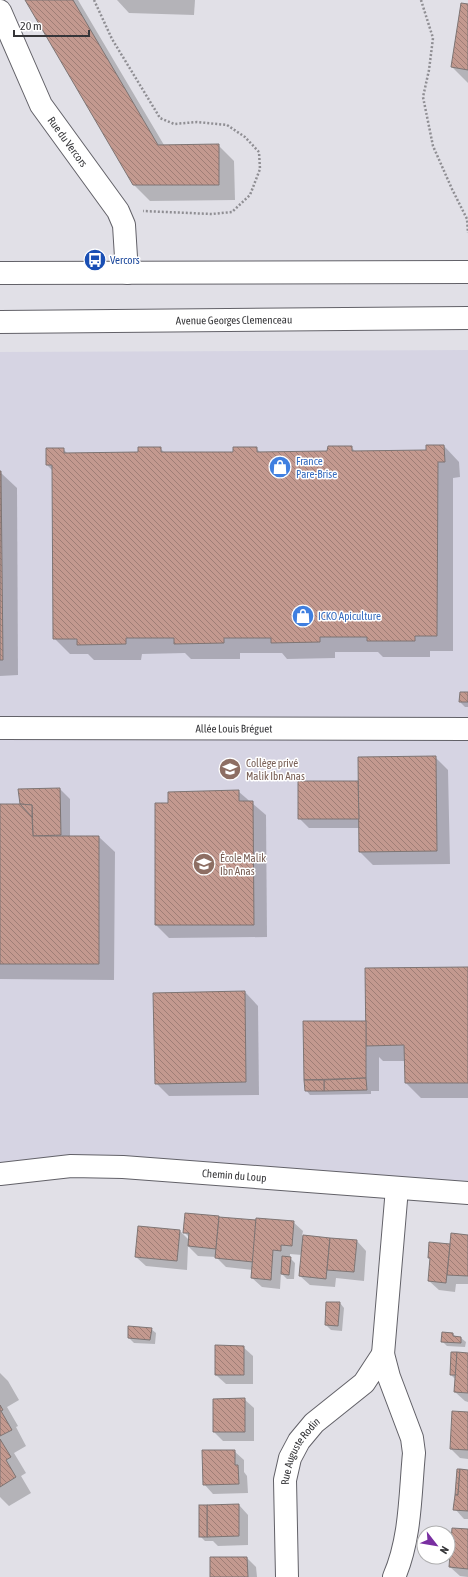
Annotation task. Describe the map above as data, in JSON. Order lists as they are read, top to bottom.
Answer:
{
  "streets": {
    "street": [
      "Rue du Vercors",
      "Avenue Georges Clemenceau",
      "Allée Louis Bréguet",
      "Chemin du Loup",
      "Rue Auguste Rodin"
    ]
  },
  "crossings": [
    ["Chemin du Loup", "Rue Auguste Rodin"]
  ],
  "places": {
    "bus stop": ["Vercors"],
    "shop": ["France Pare-Brise", "ICKO Apiculture"],
    "school or university": ["Collège privé Malik Ibn Anas", "École Malik Ibn Anas"]
  },
  "scale_bar": "20 m",
  "north": "bottom right"
}
